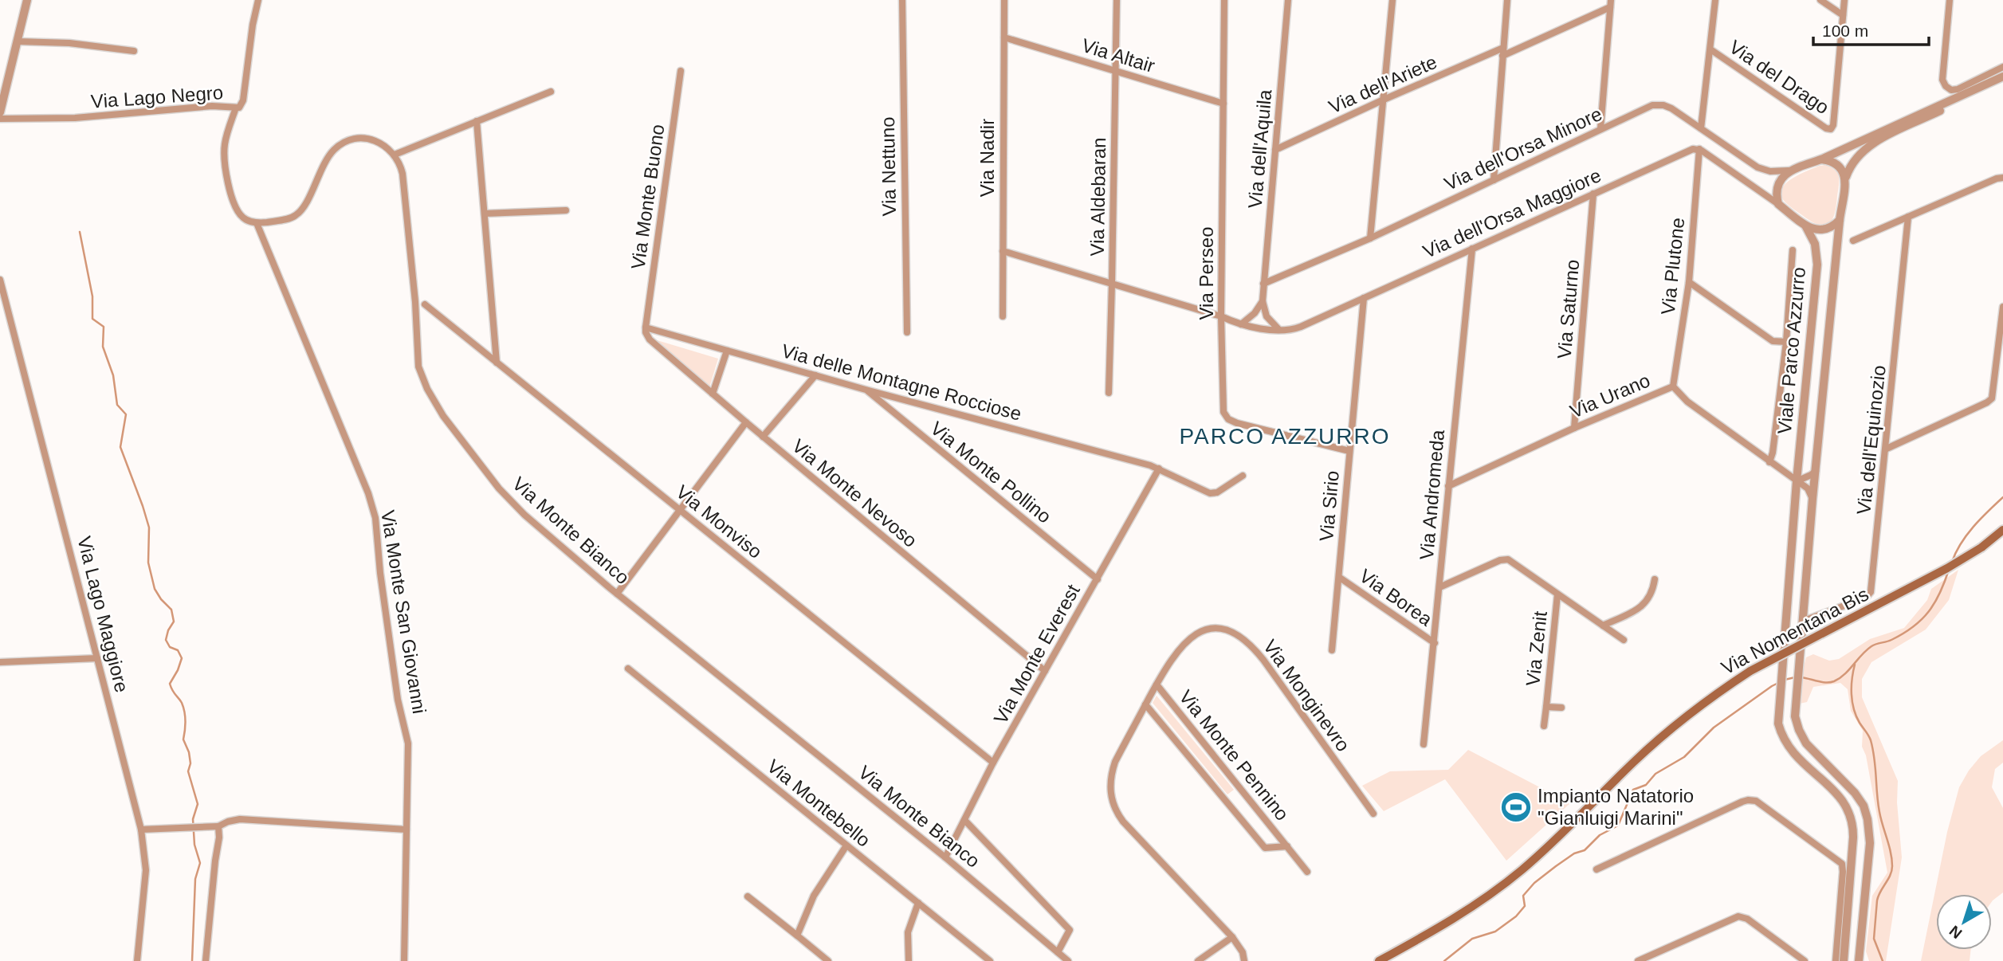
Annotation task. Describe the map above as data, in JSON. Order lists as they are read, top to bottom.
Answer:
{
  "streets": {
    "main road": ["Via Nomentana Bis"],
    "street": [
      "Via Altair",
      "Via del Drago",
      "Via dell'Ariete",
      "Via Lago Negro",
      "Via dell'Aquila",
      "Via dell'Orsa Minore",
      "Via Nadir",
      "Via Nettuno",
      "Via Monte Buono",
      "Via Aldebaran",
      "Via dell'Orsa Maggiore",
      "Via Plutone",
      "Via Perseo",
      "Via Saturno",
      "Viale Parco Azzurro",
      "Via delle Montagne Rocciose",
      "Via Urano",
      "Via dell'Equinozio",
      "Via Monte Pollino",
      "Via Monte Nevoso",
      "Via Andromeda",
      "Via Sirio",
      "Via Monviso",
      "Via Monte Bianco",
      "Via Borea",
      "Via Monte San Giovanni",
      "Via Lago Maggiore",
      "Via Zenit",
      "Via Monte Everest",
      "Via Monginevro",
      "Via Monte Pennino",
      "Via Montebello"
    ]
  },
  "crossings": [
    ["Via Altair", "Via Nadir"],
    ["Via Altair", "Via Aldebaran"],
    ["Via Altair", "Via Perseo"],
    ["Via dell'Ariete", "Via dell'Aquila"],
    ["Via dell'Aquila", "Via dell'Orsa Minore"],
    ["Via dell'Orsa Minore", "Viale Parco Azzurro"],
    ["Via Monte Buono", "Via delle Montagne Rocciose"],
    ["Via Monte Buono", "Via Monte Nevoso"],
    ["Via dell'Orsa Maggiore", "Via Plutone"],
    ["Via dell'Orsa Maggiore", "Via Saturno"],
    ["Via dell'Orsa Maggiore", "Via Andromeda"],
    ["Via dell'Orsa Maggiore", "Via Sirio"],
    ["Via Plutone", "Via Urano"],
    ["Via Perseo", "Via Sirio"],
    ["Via Saturno", "Via Urano"],
    ["Viale Parco Azzurro", "Via Urano"],
    ["Viale Parco Azzurro", "Via dell'Equinozio"],
    ["Via delle Montagne Rocciose", "Via Monte Pollino"],
    ["Via delle Montagne Rocciose", "Via Monte Nevoso"],
    ["Via delle Montagne Rocciose", "Via Monte Everest"],
    ["Via Urano", "Via Andromeda"],
    ["Via Monte Pollino", "Via Monte Everest"],
    ["Via Monte Nevoso", "Via Monte Everest"],
    ["Via Andromeda", "Via Borea"],
    ["Via Sirio", "Via Borea"],
    ["Via Monviso", "Via Monte Everest"],
    ["Via Monte Bianco", "Via Monte Everest"],
    ["Via Monginevro", "Via Monte Pennino"]
  ],
  "districts": ["PARCO AZZURRO"],
  "places": {
    "sports": ["Impianto Natatorio \"Gianluigi Marini\""]
  },
  "scale_bar": "100 m",
  "north": "bottom left"
}
